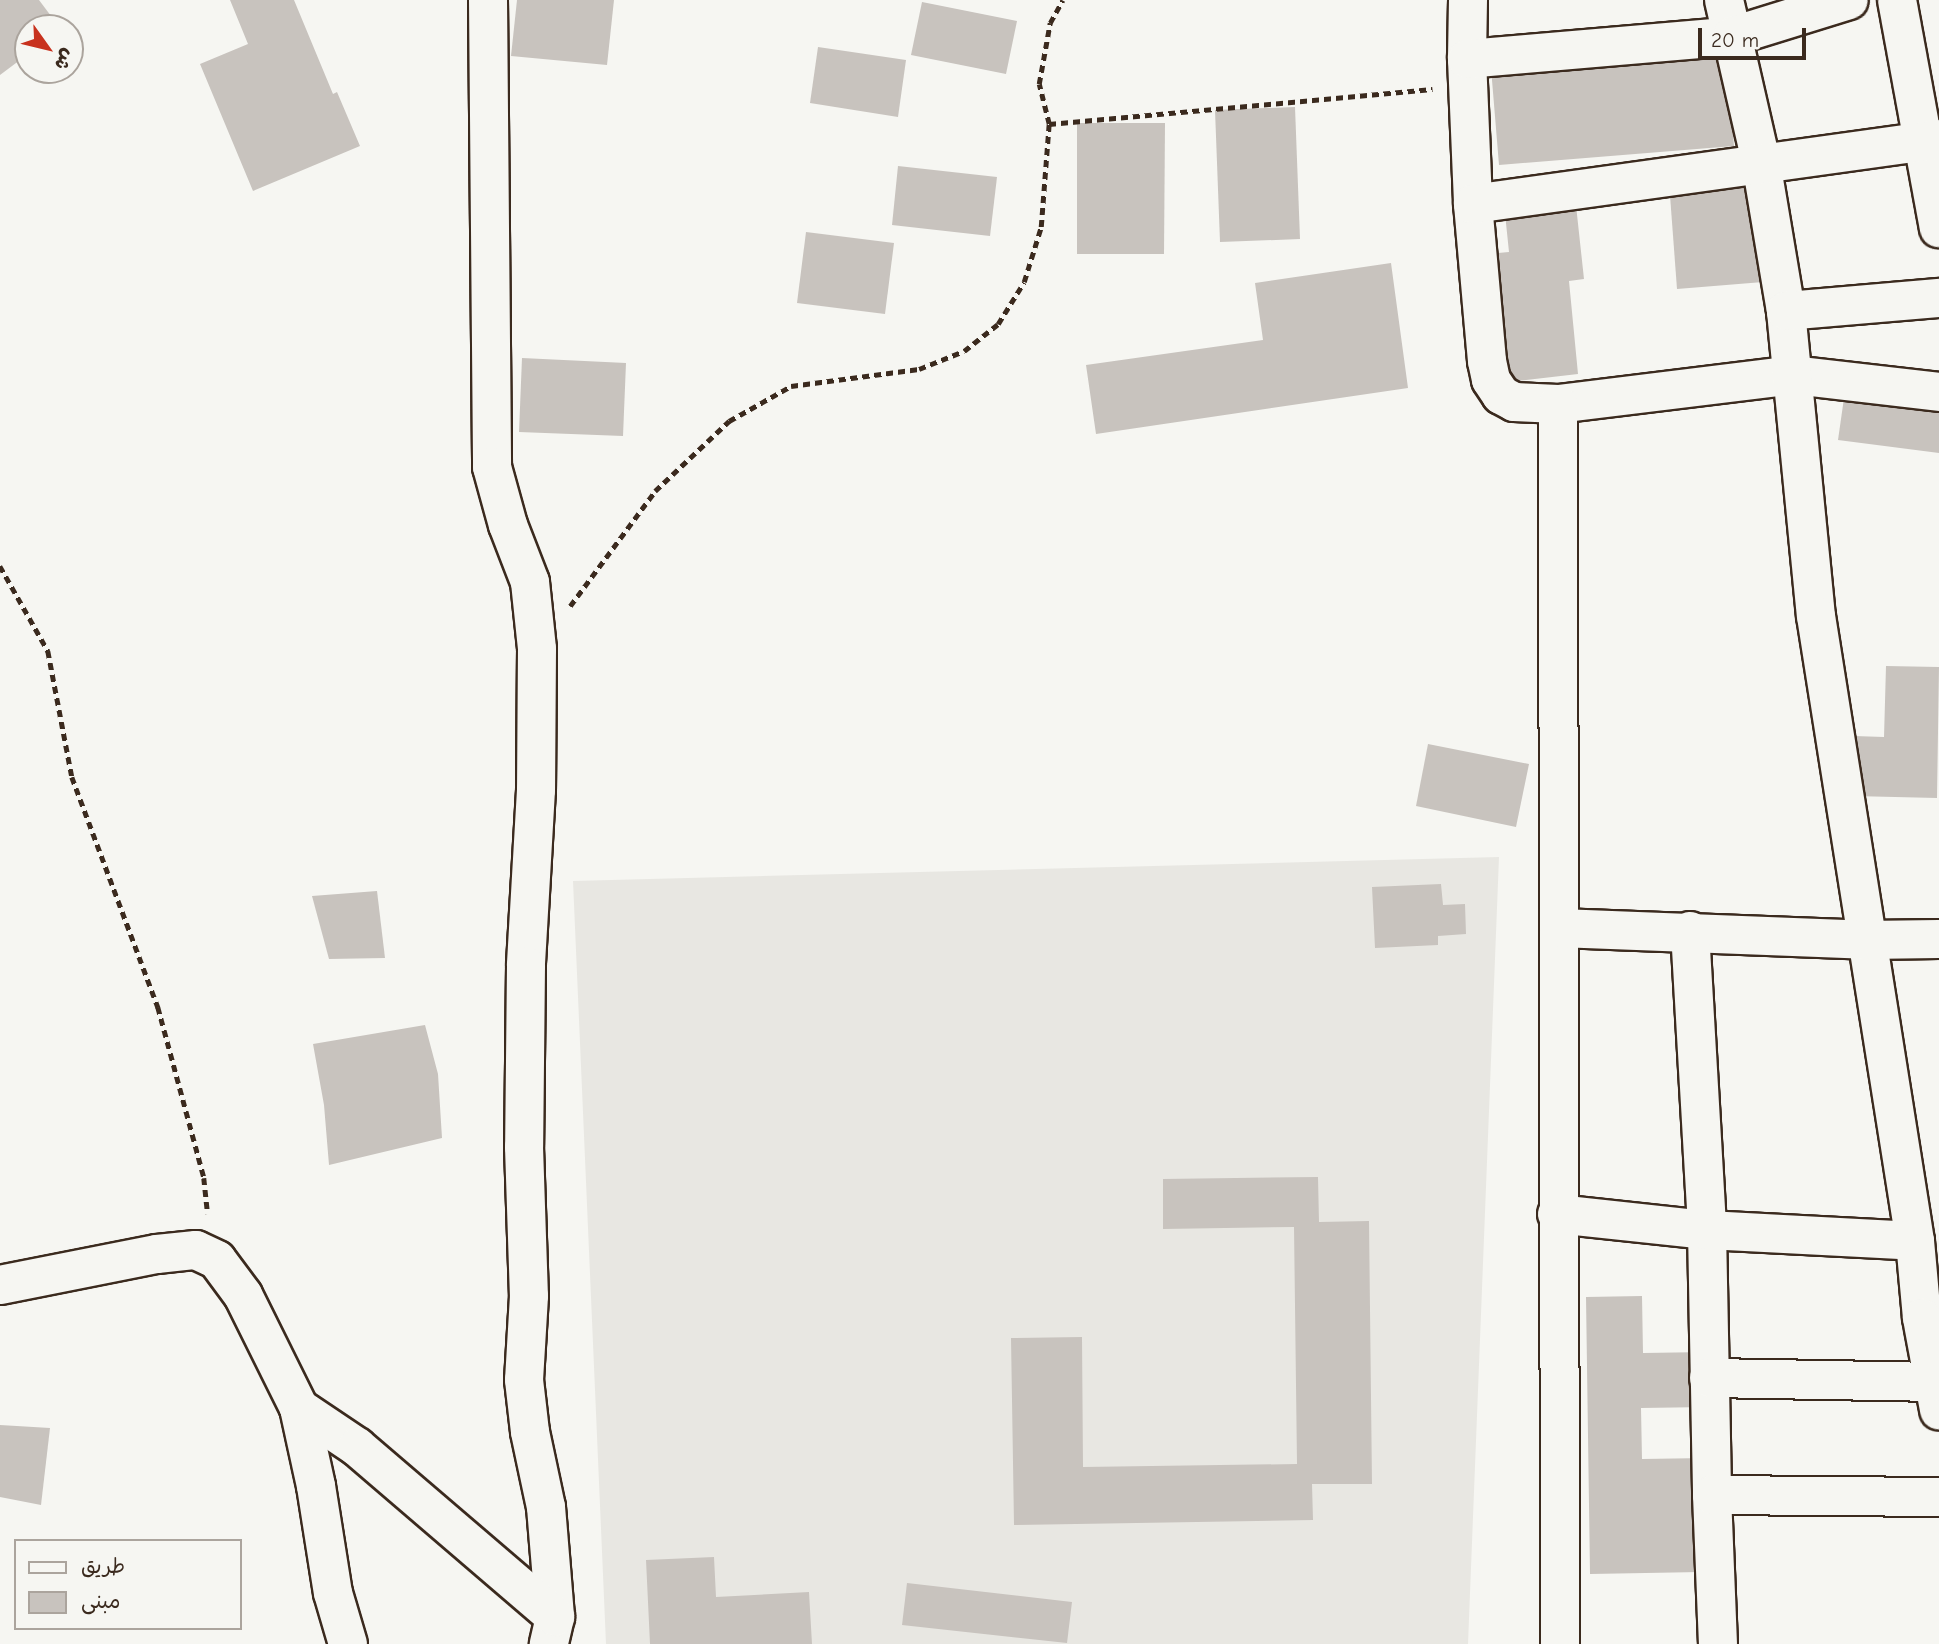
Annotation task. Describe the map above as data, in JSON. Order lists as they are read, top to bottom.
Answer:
{
  "legend": ["طريق", "مبنى"],
  "scale_bar": "20 m",
  "north": "bottom right"
}
